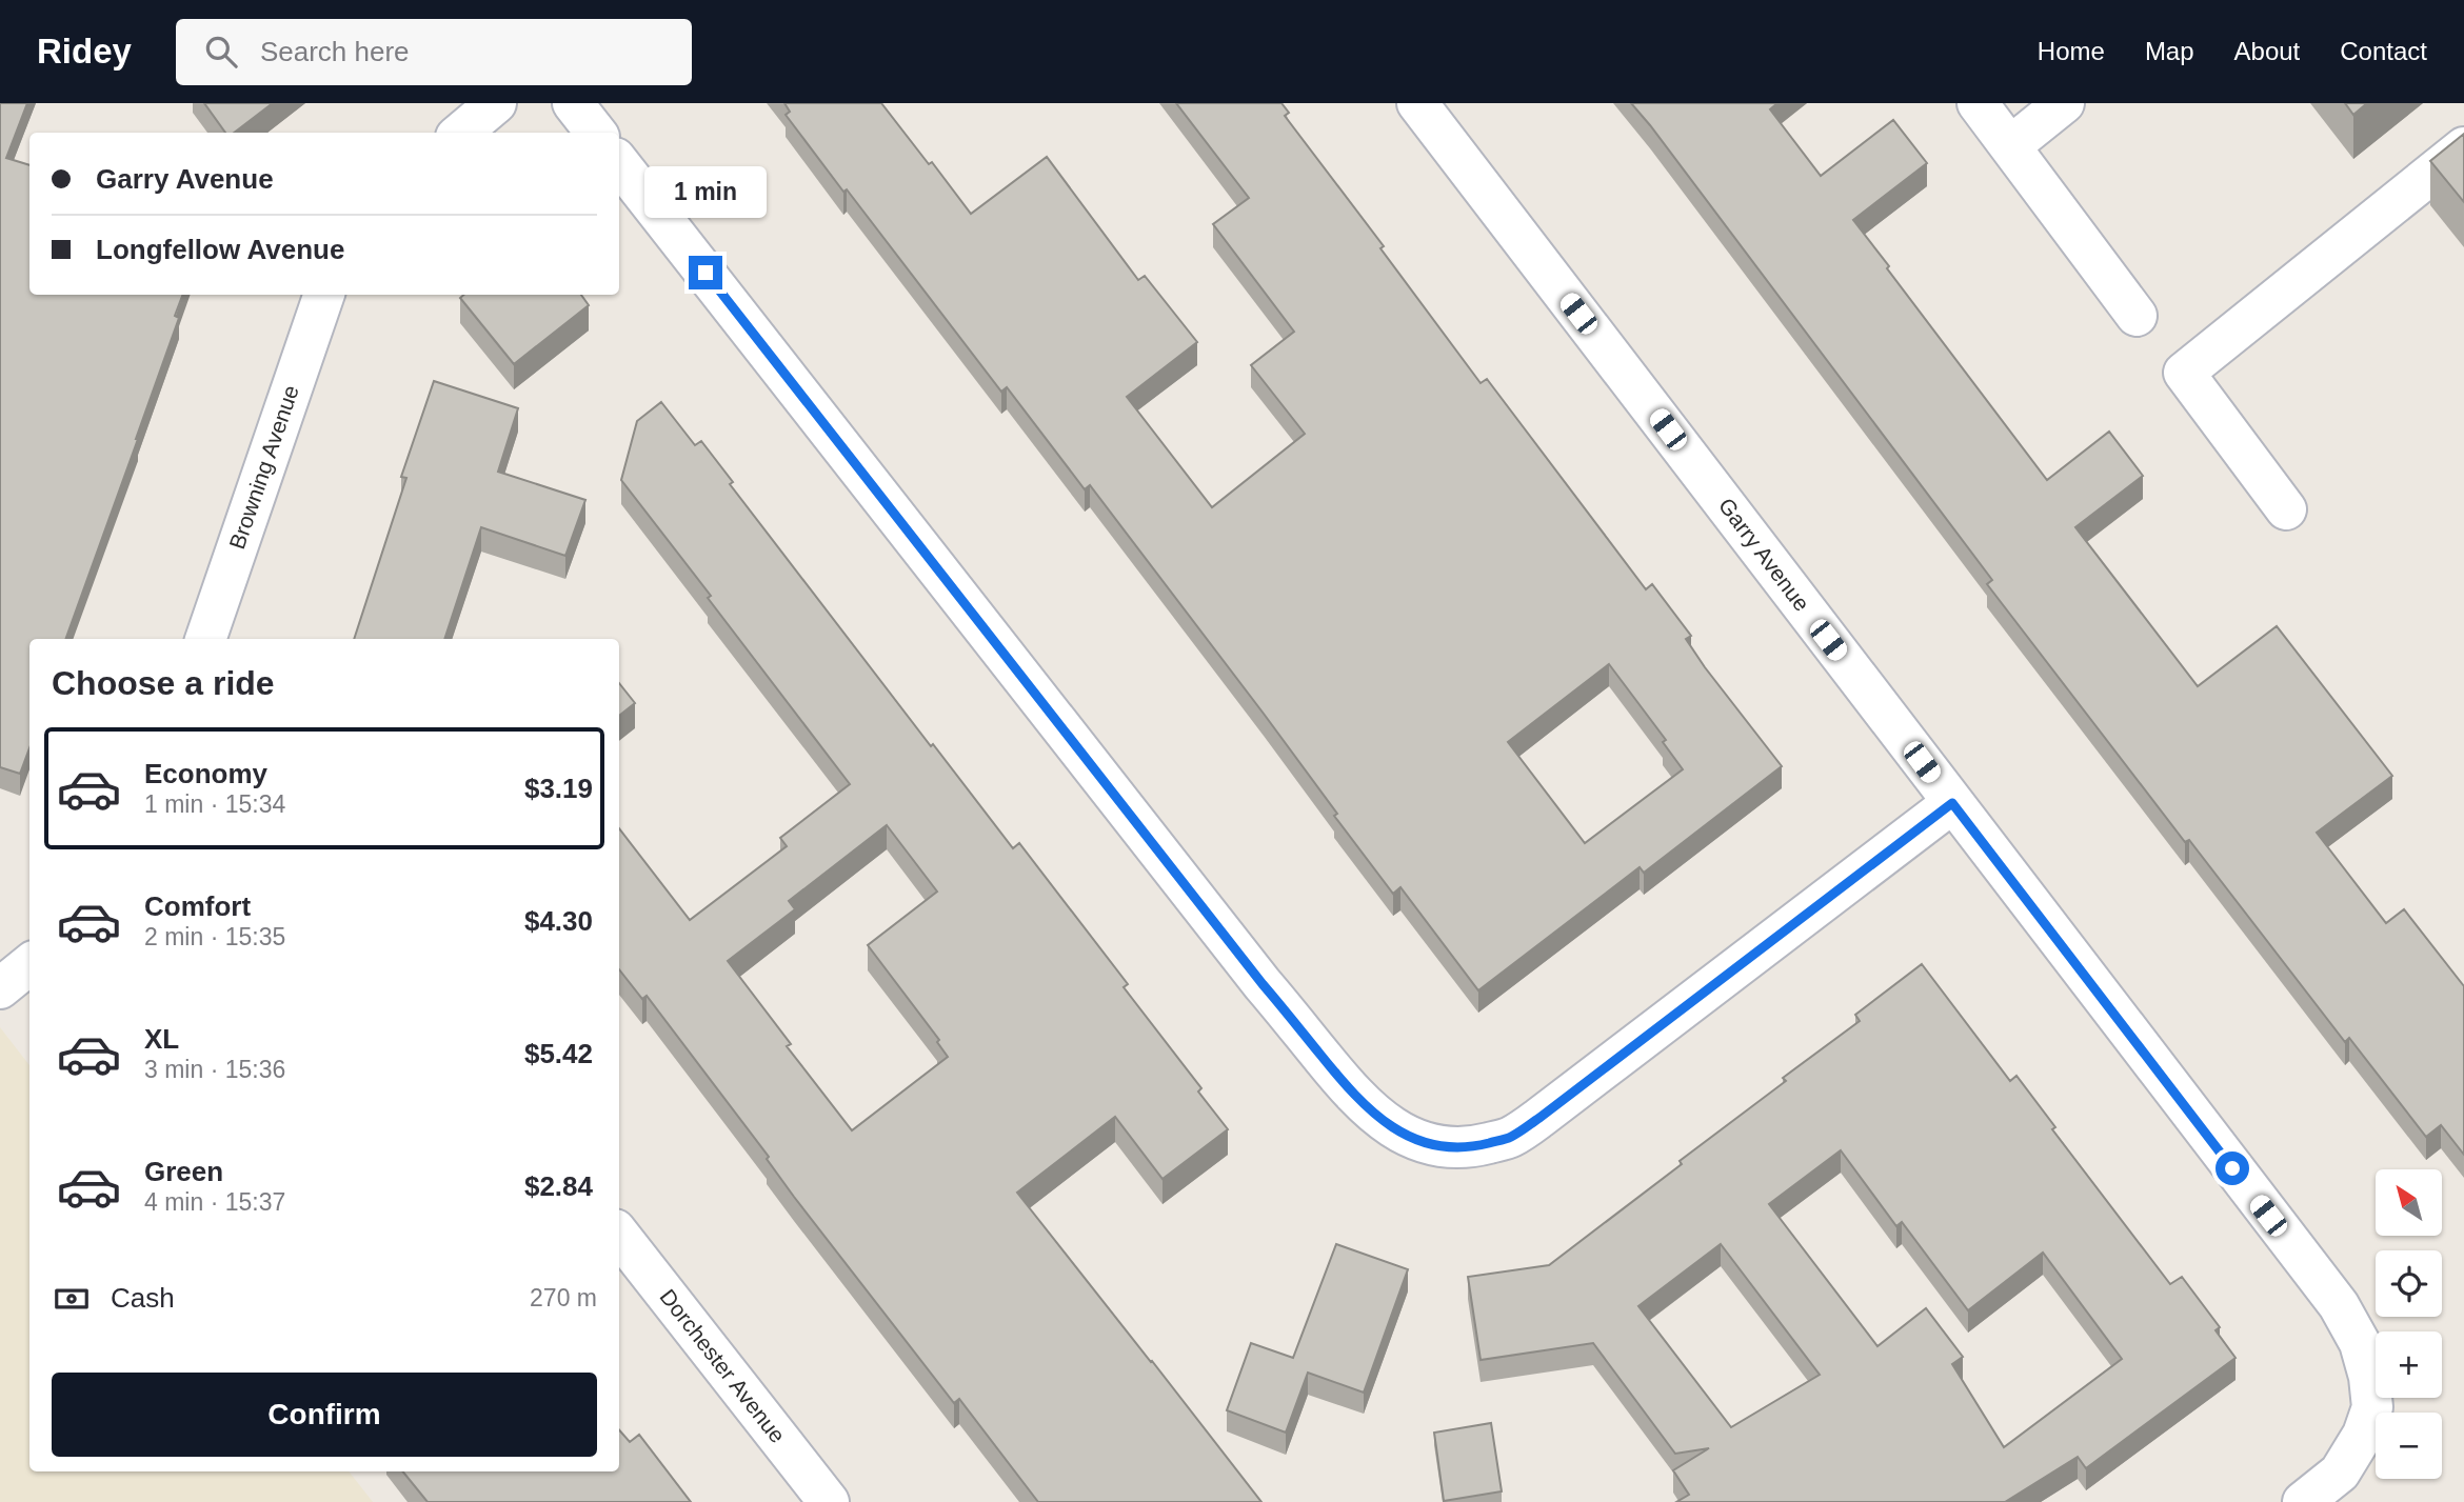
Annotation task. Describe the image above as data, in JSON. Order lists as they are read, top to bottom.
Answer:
{
  "streets": {
    "street": ["Browning Avenue", "Garry Avenue", "Dorchester Avenue"]
  },
  "north": "top left",
  "page": {
    "header": "Ridey",
    "search": "Search here",
    "nav": [
      "Home",
      "Map",
      "About",
      "Contact"
    ],
    "banner": ["Garry Avenue", "Longfellow Avenue"],
    "bubble": "1 min",
    "heading": "Choose a ride",
    "list": [
      {
        "name": "Economy",
        "note": "1 min · 15:34",
        "value": "$3.19"
      },
      {
        "name": "Comfort",
        "note": "2 min · 15:35",
        "value": "$4.30"
      },
      {
        "name": "XL",
        "note": "3 min · 15:36",
        "value": "$5.42"
      },
      {
        "name": "Green",
        "note": "4 min · 15:37",
        "value": "$2.84"
      }
    ],
    "map_buttons": ["+", "−"],
    "pay": ["Cash", "270 m"],
    "buttons": "Confirm"
  }
}
